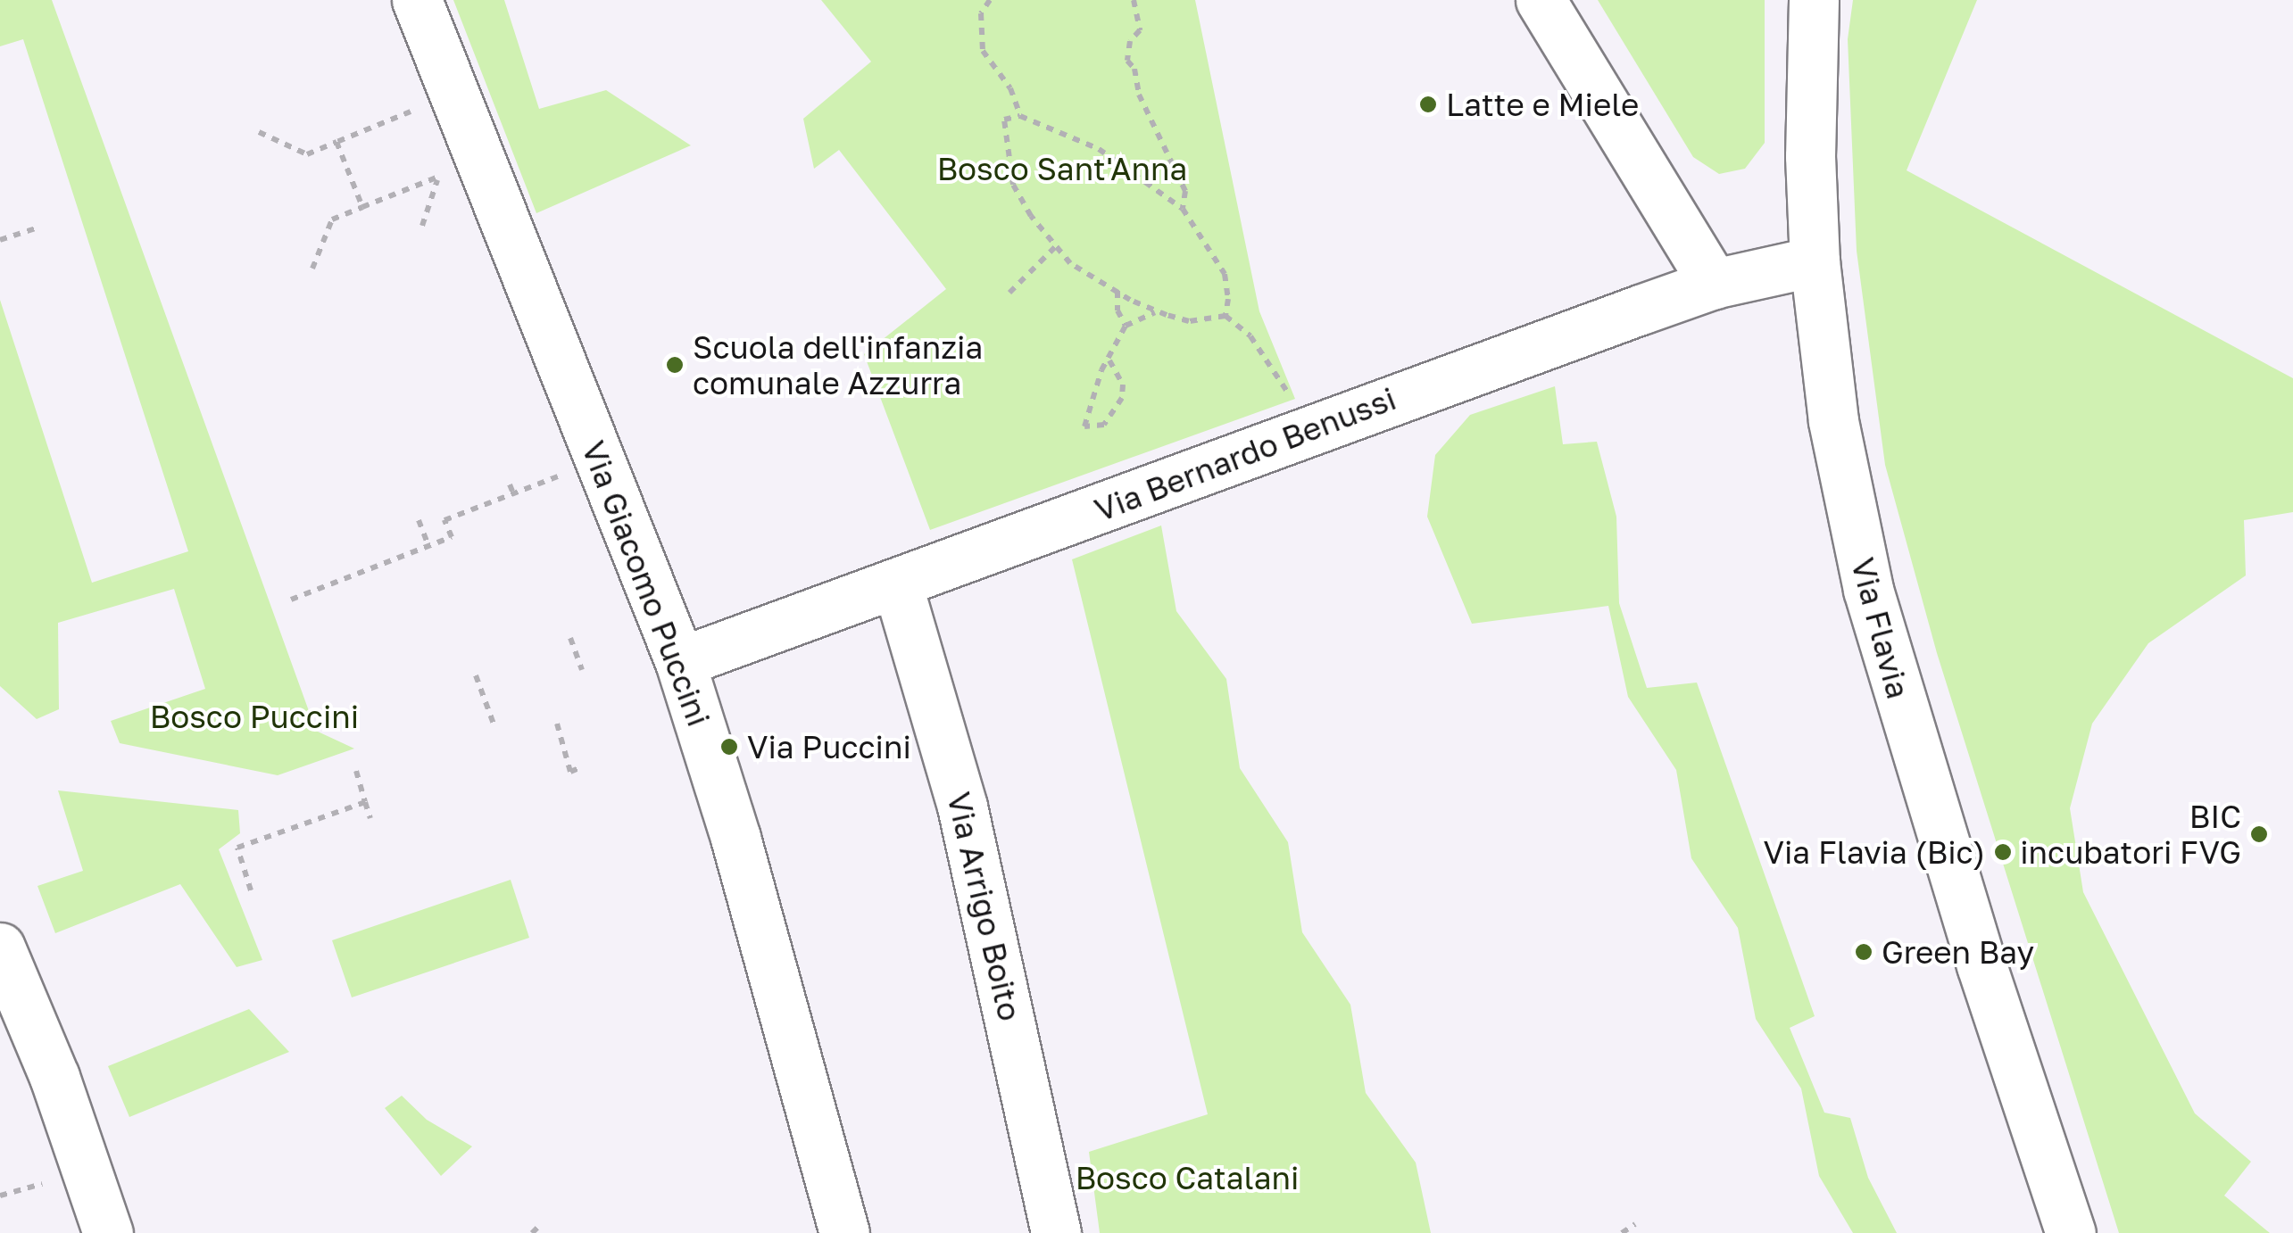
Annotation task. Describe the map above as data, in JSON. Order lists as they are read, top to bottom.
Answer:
{
  "streets": {
    "street": [
      "Via Bernardo Benussi",
      "Via Giacomo Puccini",
      "Via Flavia",
      "Via Arrigo Boito"
    ]
  },
  "crossings": [
    ["Via Bernardo Benussi", "Via Giacomo Puccini"],
    ["Via Bernardo Benussi", "Via Flavia"],
    ["Via Bernardo Benussi", "Via Arrigo Boito"]
  ],
  "parks": ["Bosco Sant'Anna", "Bosco Puccini", "Bosco Catalani"],
  "places": [
    "Latte e Miele",
    "Scuola dell'infanzia comunale Azzurra",
    "Via Puccini",
    "BIC incubatori FVG",
    "Via Flavia (Bic)",
    "Green Bay"
  ]
}
